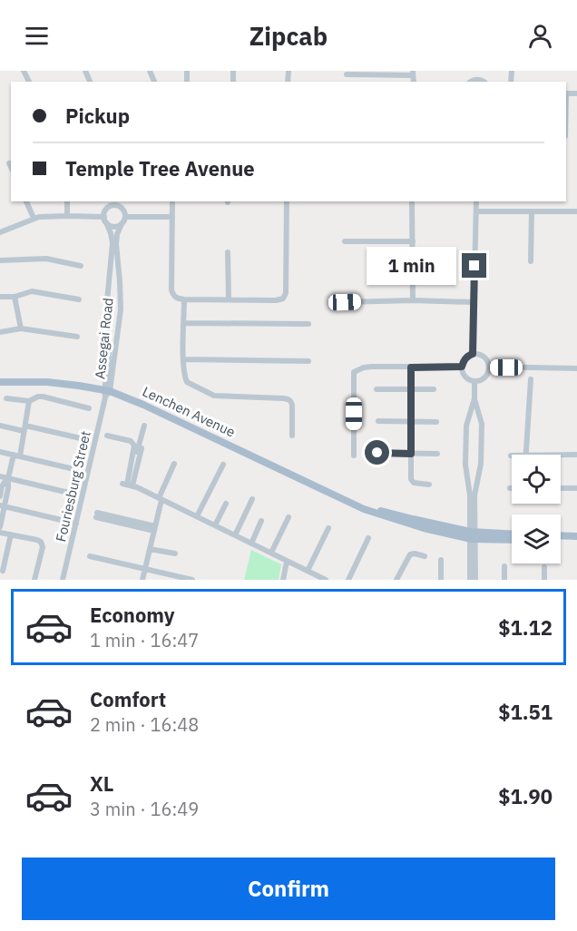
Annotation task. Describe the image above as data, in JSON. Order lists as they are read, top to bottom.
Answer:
{
  "streets": {
    "main road": ["Lenchen Avenue"],
    "street": ["Assegai Road", "Fouriesburg Street"]
  },
  "crossings": [
    ["Assegai Road", "Lenchen Avenue"],
    ["Assegai Road", "Fouriesburg Street"],
    ["Lenchen Avenue", "Fouriesburg Street"]
  ],
  "page": {
    "header": "Zipcab",
    "banner": ["Pickup", "Temple Tree Avenue"],
    "bubble": "1 min",
    "list": [
      {
        "name": "Economy",
        "note": "1 min · 16:47",
        "value": "$1.12"
      },
      {
        "name": "Comfort",
        "note": "2 min · 16:48",
        "value": "$1.51"
      },
      {
        "name": "XL",
        "note": "3 min · 16:49",
        "value": "$1.90"
      }
    ],
    "buttons": "Confirm"
  }
}
